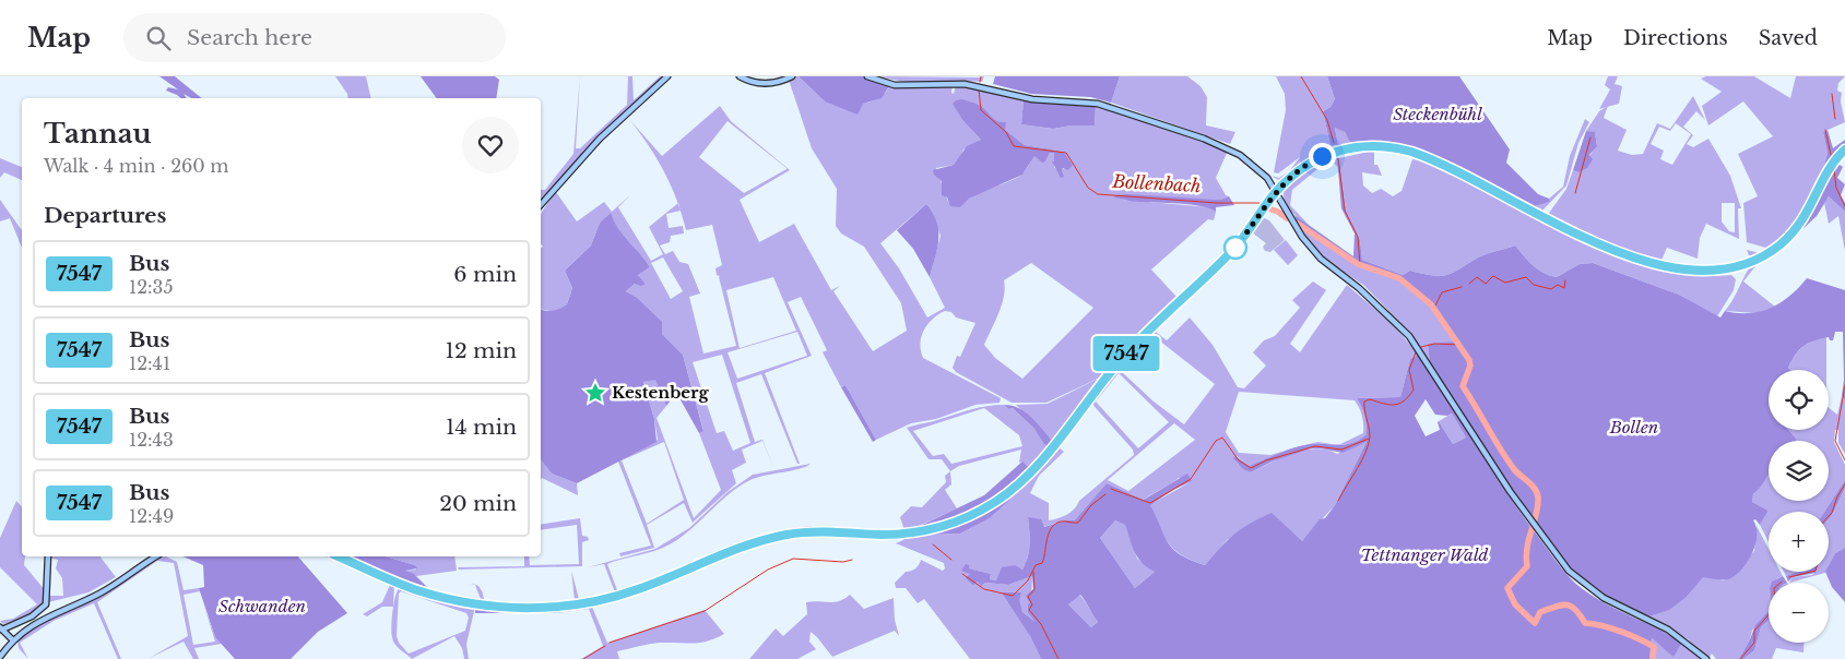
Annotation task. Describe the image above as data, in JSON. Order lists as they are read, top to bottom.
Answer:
{
  "water": ["Bollenbach"],
  "parks": [
    "Steckenbühl",
    "Bollen",
    "Tettnanger Wald",
    "Schwanden"
  ],
  "places": {
    "place": ["Kestenberg"]
  },
  "lines": ["bus line 7547"],
  "page": {
    "header": "Map",
    "search": "Search here",
    "nav": ["Map", "Directions", "Saved"],
    "on_map": "7547",
    "heading": [
      ["Tannau", "Walk · 4 min · 260 m"],
      "Departures"
    ],
    "list": [
      {
        "mark": "7547",
        "name": "Bus",
        "note": "12:35",
        "value": "6 min"
      },
      {
        "mark": "7547",
        "name": "Bus",
        "note": "12:41",
        "value": "12 min"
      },
      {
        "mark": "7547",
        "name": "Bus",
        "note": "12:43",
        "value": "14 min"
      },
      {
        "mark": "7547",
        "name": "Bus",
        "note": "12:49",
        "value": "20 min"
      }
    ],
    "map_buttons": ["+", "−"]
  }
}
